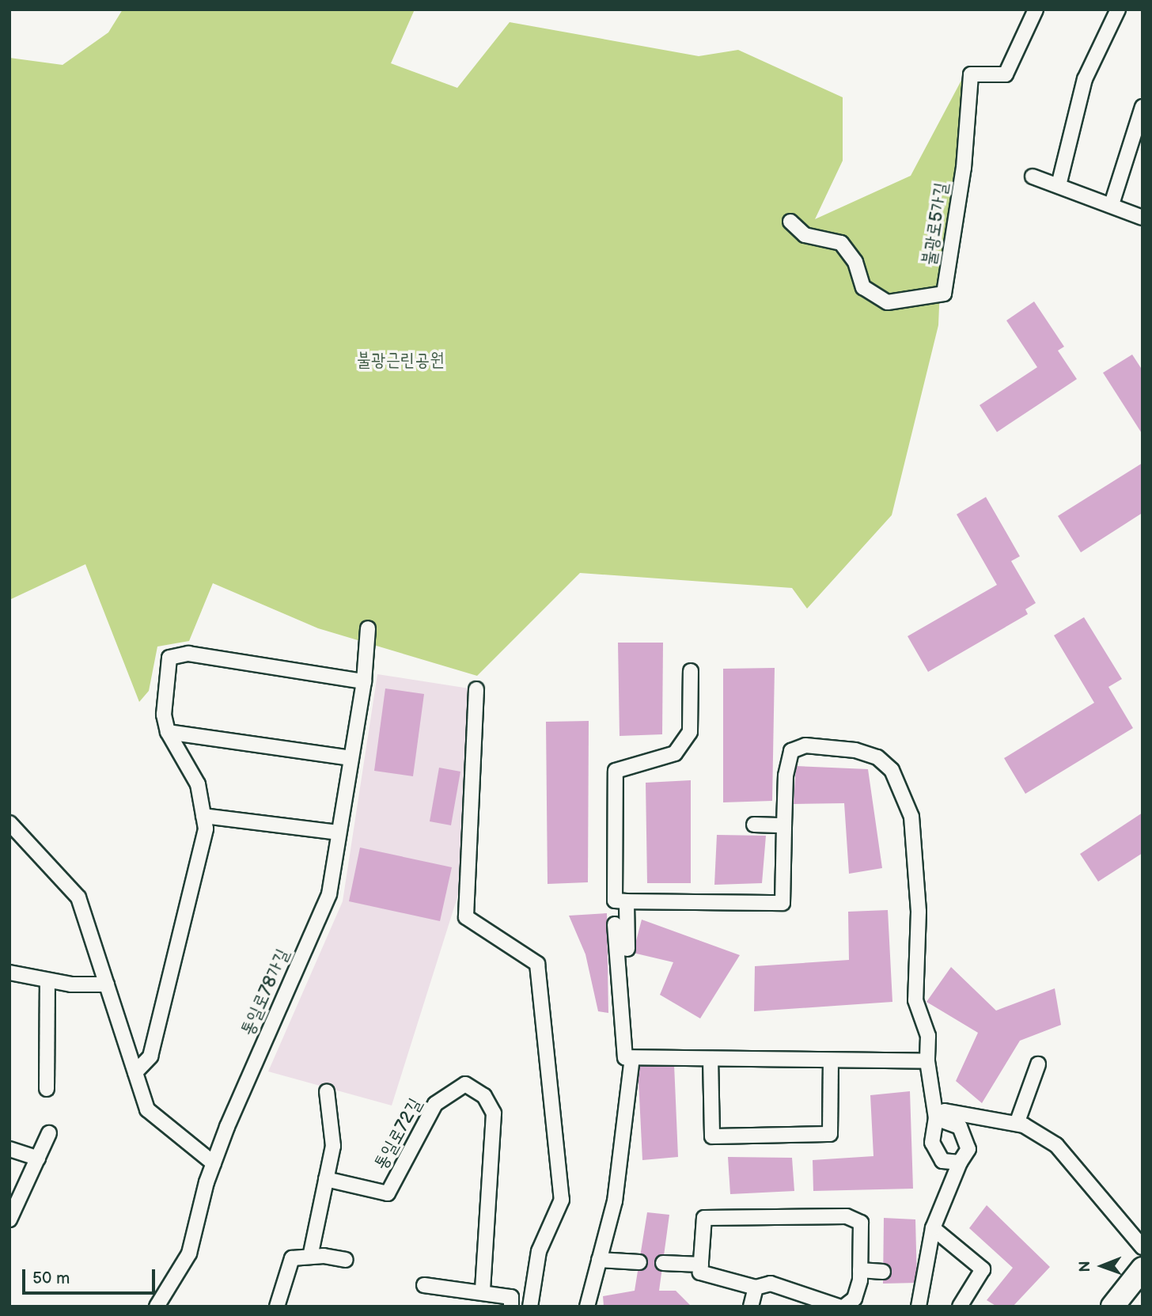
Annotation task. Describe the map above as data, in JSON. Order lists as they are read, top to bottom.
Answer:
{
  "streets": {
    "street": ["불광로5가길", "통일로78가길", "통일로72길"]
  },
  "parks": ["불광근린공원"],
  "scale_bar": "50 m",
  "north": "left"
}
